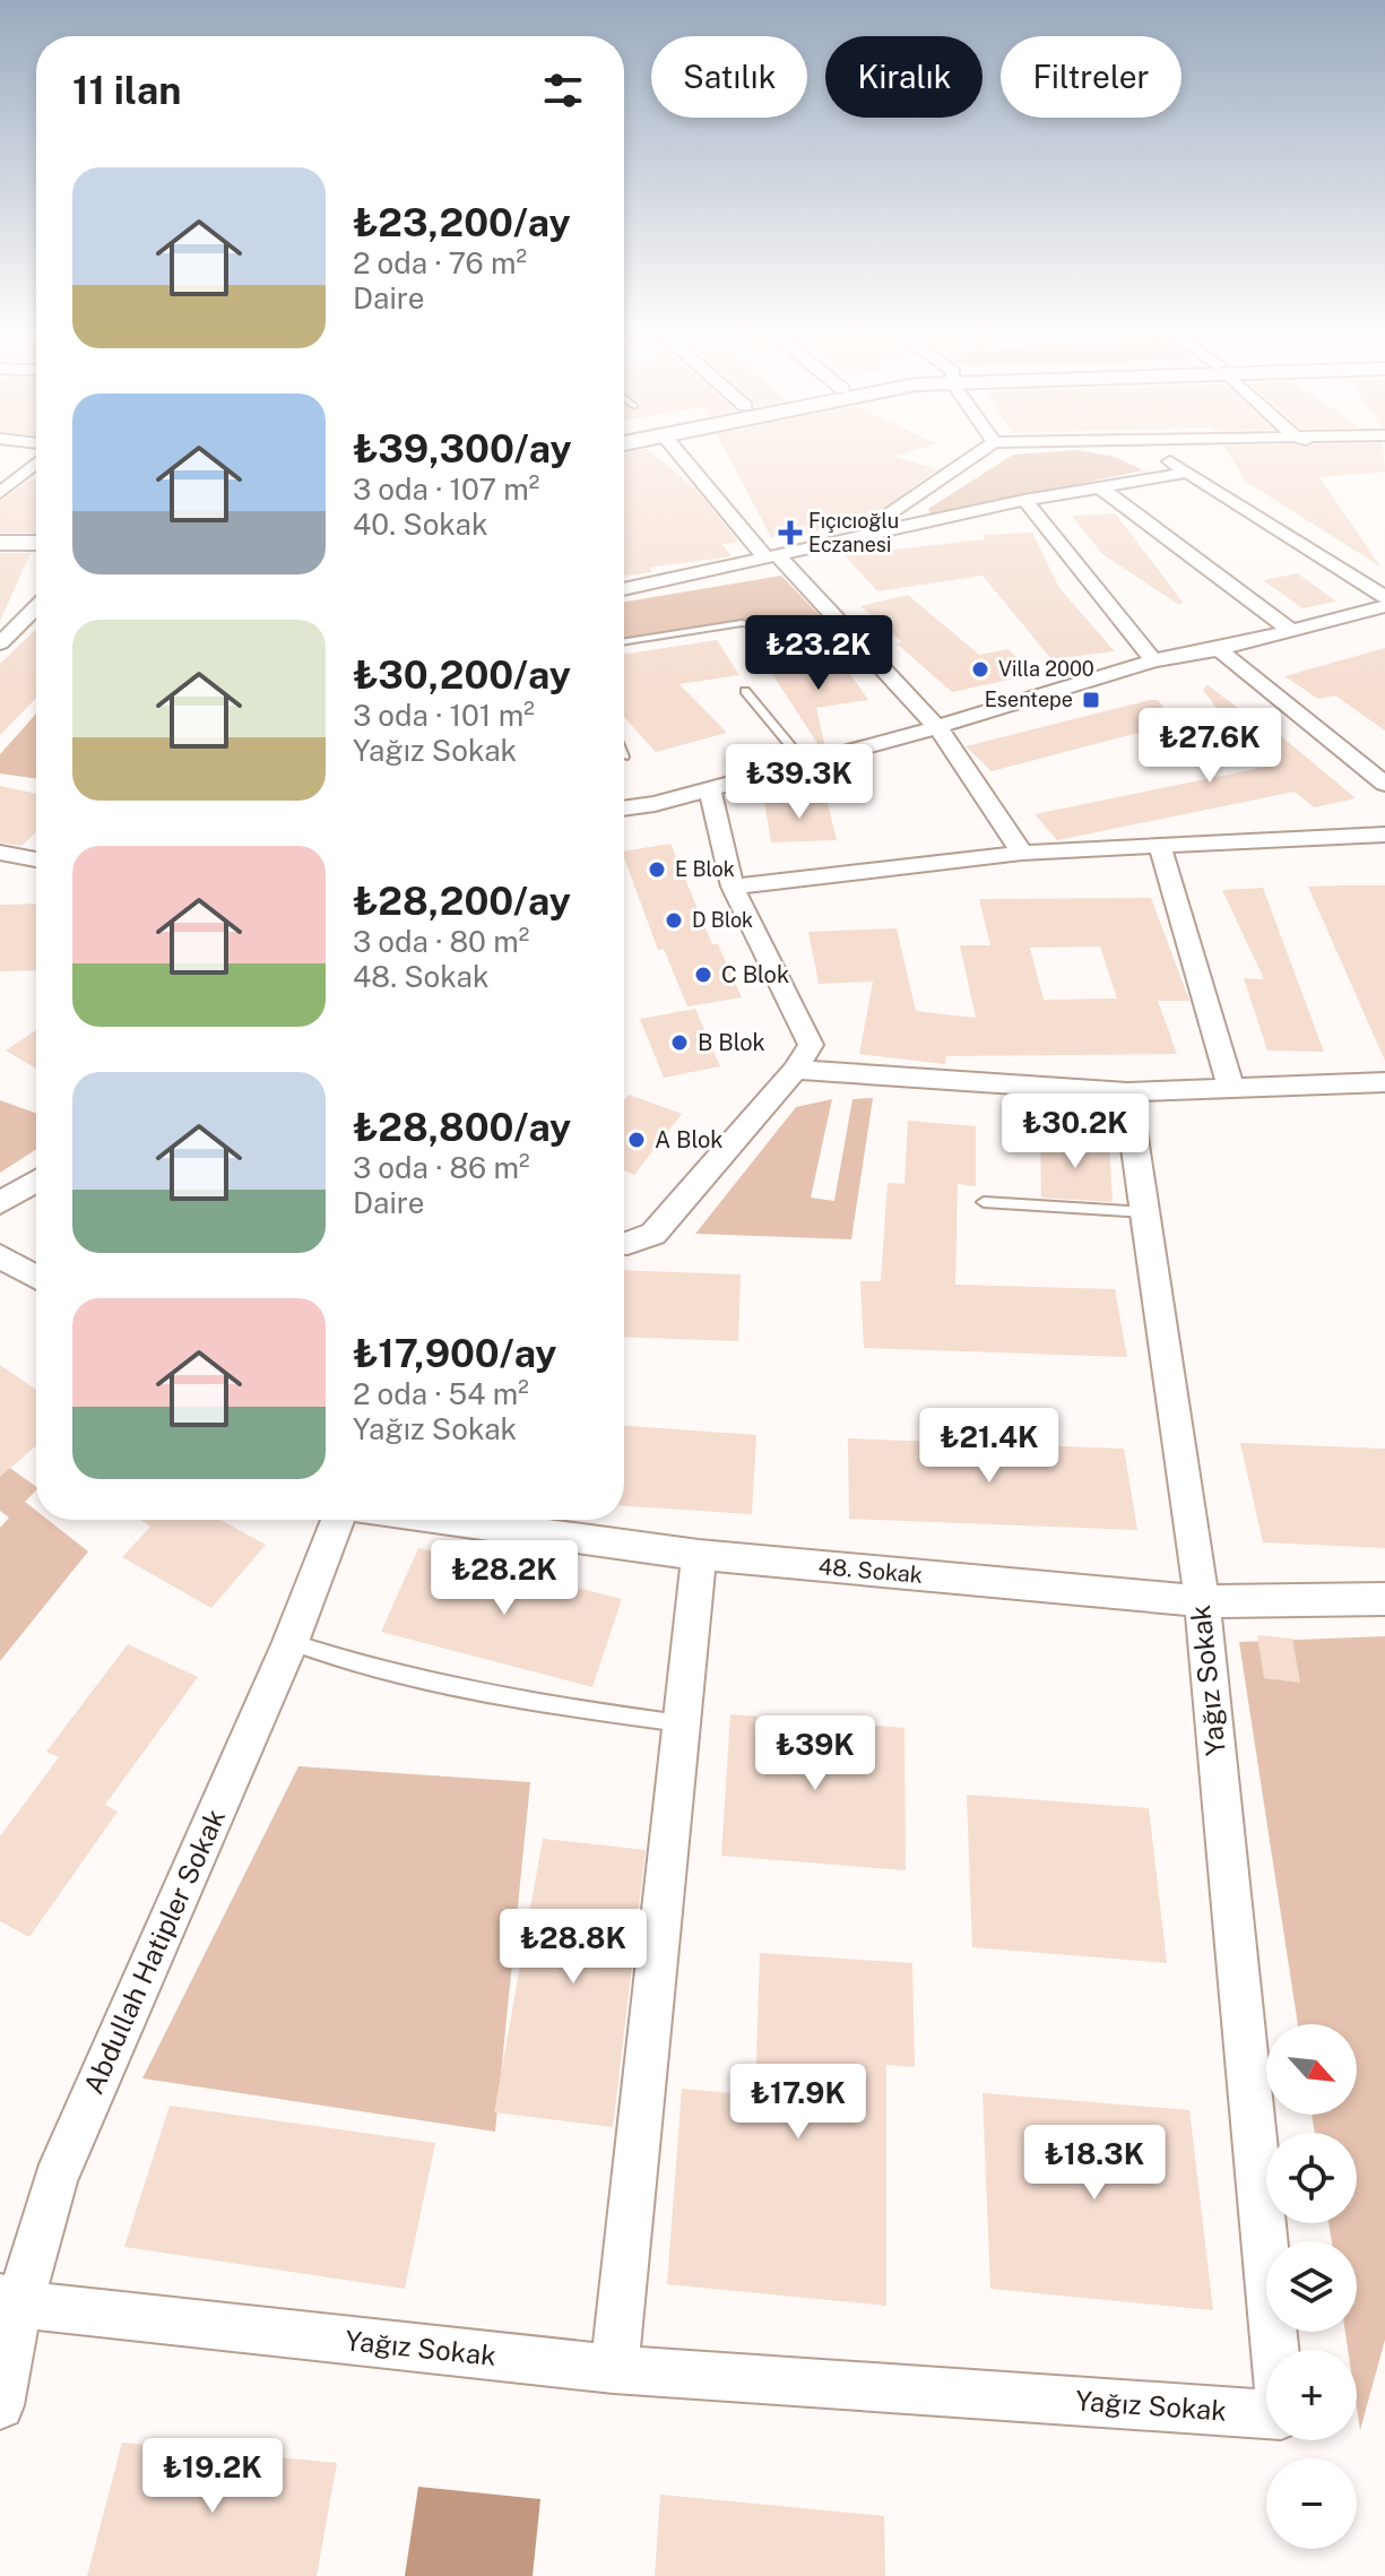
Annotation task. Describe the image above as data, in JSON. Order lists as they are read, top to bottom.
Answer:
{
  "streets": {
    "street": ["48. Sokak", "Yağız Sokak", "Abdullah Hatipler Sokak"]
  },
  "crossings": [
    ["48. Sokak", "Yağız Sokak"],
    ["Yağız Sokak", "Abdullah Hatipler Sokak"]
  ],
  "places": {
    "health": ["Fıçıcıoğlu Eczanesi"],
    "other": [
      "Villa 2000",
      "E Blok",
      "D Blok",
      "C Blok",
      "B Blok",
      "A Blok"
    ],
    "transit": ["Esentepe"]
  },
  "north": "bottom right",
  "page": {
    "chip": ["Satılık", "Kiralık", "Filtreler"],
    "heading": "11 ilan",
    "list": [
      {
        "name": "₺23,200/ay",
        "note": "2 oda · 76 m² · Daire"
      },
      {
        "name": "₺39,300/ay",
        "note": "3 oda · 107 m² · 40. Sokak"
      },
      {
        "name": "₺30,200/ay",
        "note": "3 oda · 101 m² · Yağız Sokak"
      },
      {
        "name": "₺28,200/ay",
        "note": "3 oda · 80 m² · 48. Sokak"
      },
      {
        "name": "₺28,800/ay",
        "note": "3 oda · 86 m² · Daire"
      },
      {
        "name": "₺17,900/ay",
        "note": "2 oda · 54 m² · Yağız Sokak"
      }
    ],
    "price": [
      "₺23.2K",
      "₺27.6K",
      "₺39.3K",
      "₺30.2K",
      "₺21.4K",
      "₺28.2K",
      "₺39K",
      "₺28.8K",
      "₺17.9K",
      "₺18.3K",
      "₺19.2K"
    ],
    "map_buttons": ["+", "−"]
  }
}
